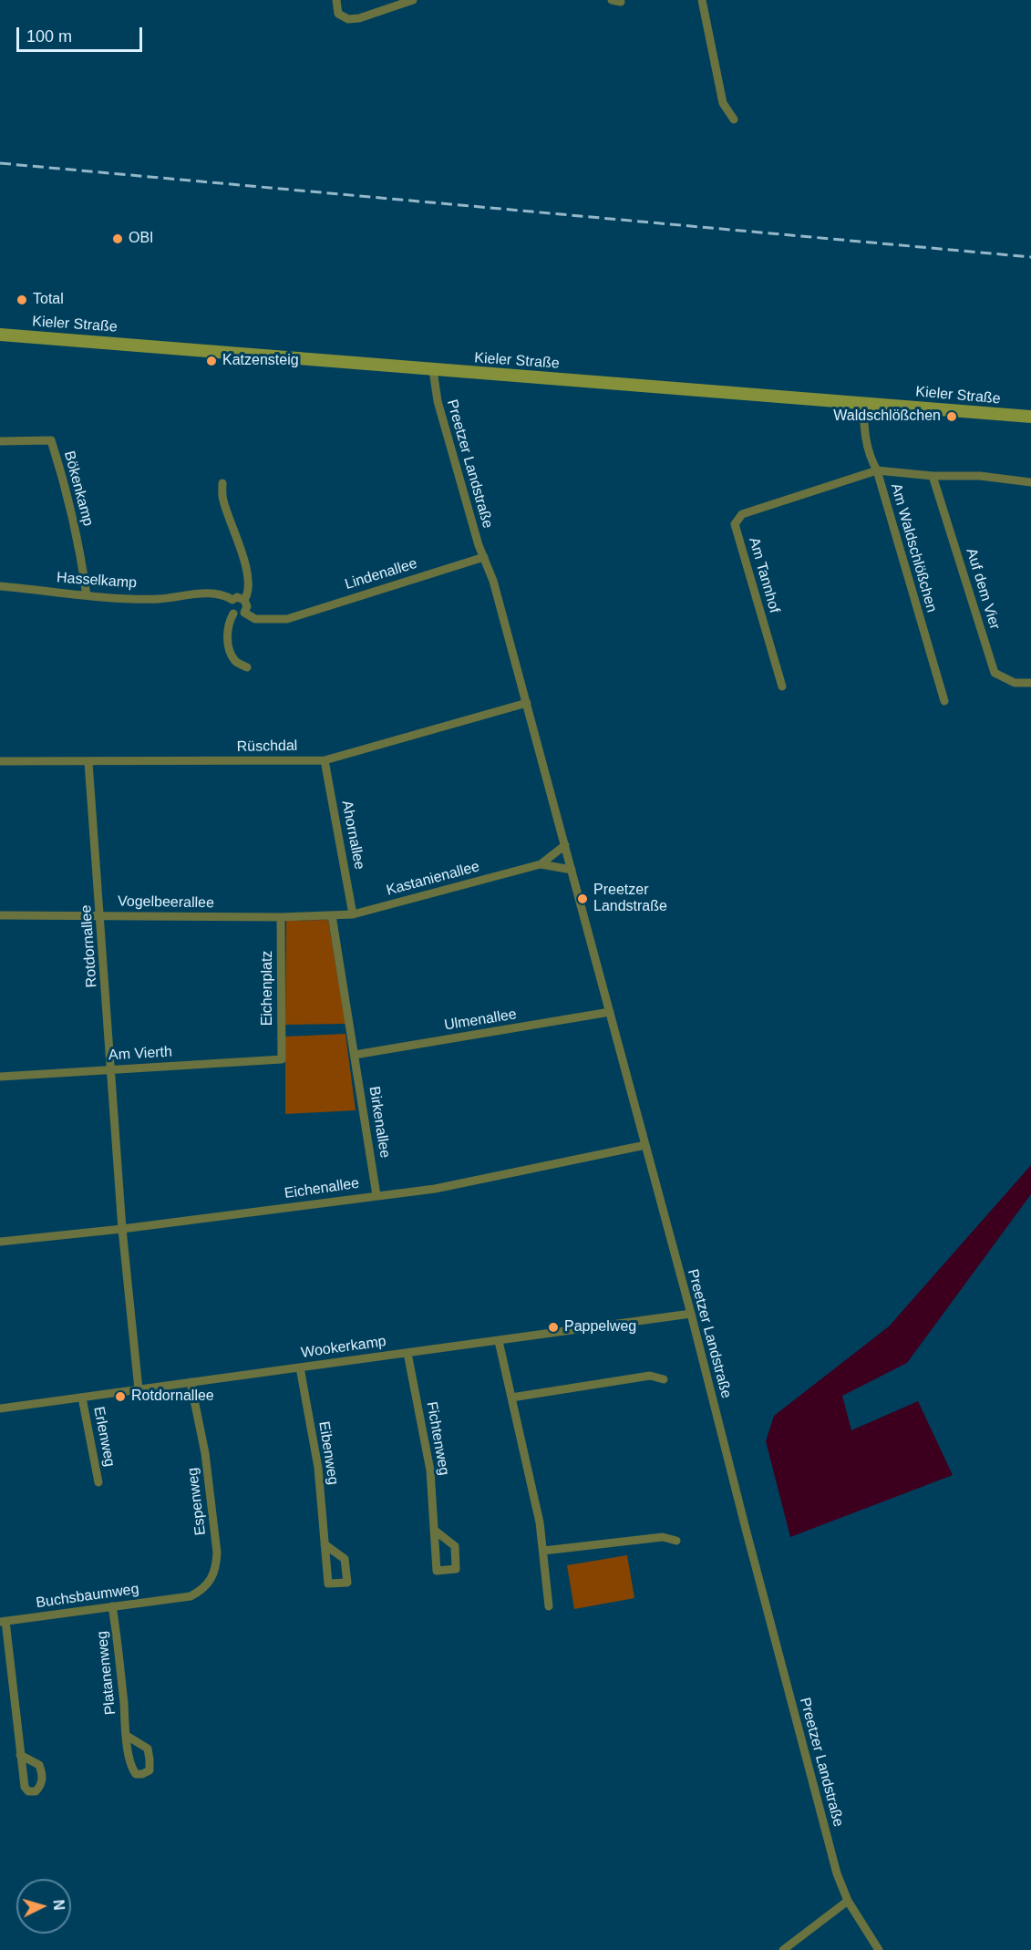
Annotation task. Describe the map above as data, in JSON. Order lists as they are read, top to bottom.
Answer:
{
  "streets": {
    "main road": ["Kieler Straße"],
    "street": [
      "Preetzer Landstraße",
      "Bökenkamp",
      "Am Waldschlößchen",
      "Lindenallee",
      "Am Tannhof",
      "Hasselkamp",
      "Auf dem Vier",
      "Rüschdal",
      "Ahornallee",
      "Kastanienallee",
      "Vogelbeerallee",
      "Rotdornallee",
      "Eichenplatz",
      "Ulmenallee",
      "Am Vierth",
      "Birkenallee",
      "Eichenallee",
      "Wookerkamp",
      "Erlenweg",
      "Fichtenweg",
      "Eibenweg",
      "Espenweg",
      "Buchsbaumweg",
      "Platanenweg"
    ]
  },
  "crossings": [
    ["Kieler Straße", "Preetzer Landstraße"],
    ["Kieler Straße", "Am Waldschlößchen"],
    ["Preetzer Landstraße", "Lindenallee"],
    ["Preetzer Landstraße", "Rüschdal"],
    ["Preetzer Landstraße", "Kastanienallee"],
    ["Preetzer Landstraße", "Ulmenallee"],
    ["Preetzer Landstraße", "Eichenallee"],
    ["Preetzer Landstraße", "Wookerkamp"],
    ["Bökenkamp", "Hasselkamp"],
    ["Am Waldschlößchen", "Am Tannhof"],
    ["Lindenallee", "Hasselkamp"],
    ["Rüschdal", "Ahornallee"],
    ["Rüschdal", "Rotdornallee"],
    ["Ahornallee", "Kastanienallee"],
    ["Kastanienallee", "Vogelbeerallee"],
    ["Vogelbeerallee", "Rotdornallee"],
    ["Vogelbeerallee", "Eichenplatz"],
    ["Rotdornallee", "Am Vierth"],
    ["Rotdornallee", "Eichenallee"],
    ["Rotdornallee", "Wookerkamp"],
    ["Eichenplatz", "Am Vierth"],
    ["Ulmenallee", "Birkenallee"],
    ["Birkenallee", "Eichenallee"],
    ["Wookerkamp", "Erlenweg"],
    ["Wookerkamp", "Fichtenweg"],
    ["Wookerkamp", "Eibenweg"],
    ["Wookerkamp", "Espenweg"],
    ["Espenweg", "Buchsbaumweg"],
    ["Buchsbaumweg", "Platanenweg"]
  ],
  "places": [
    "OBI",
    "Total",
    "Katzensteig",
    "Waldschlößchen",
    "Preetzer Landstraße",
    "Pappelweg",
    "Rotdornallee"
  ],
  "scale_bar": "100 m",
  "north": "right"
}
